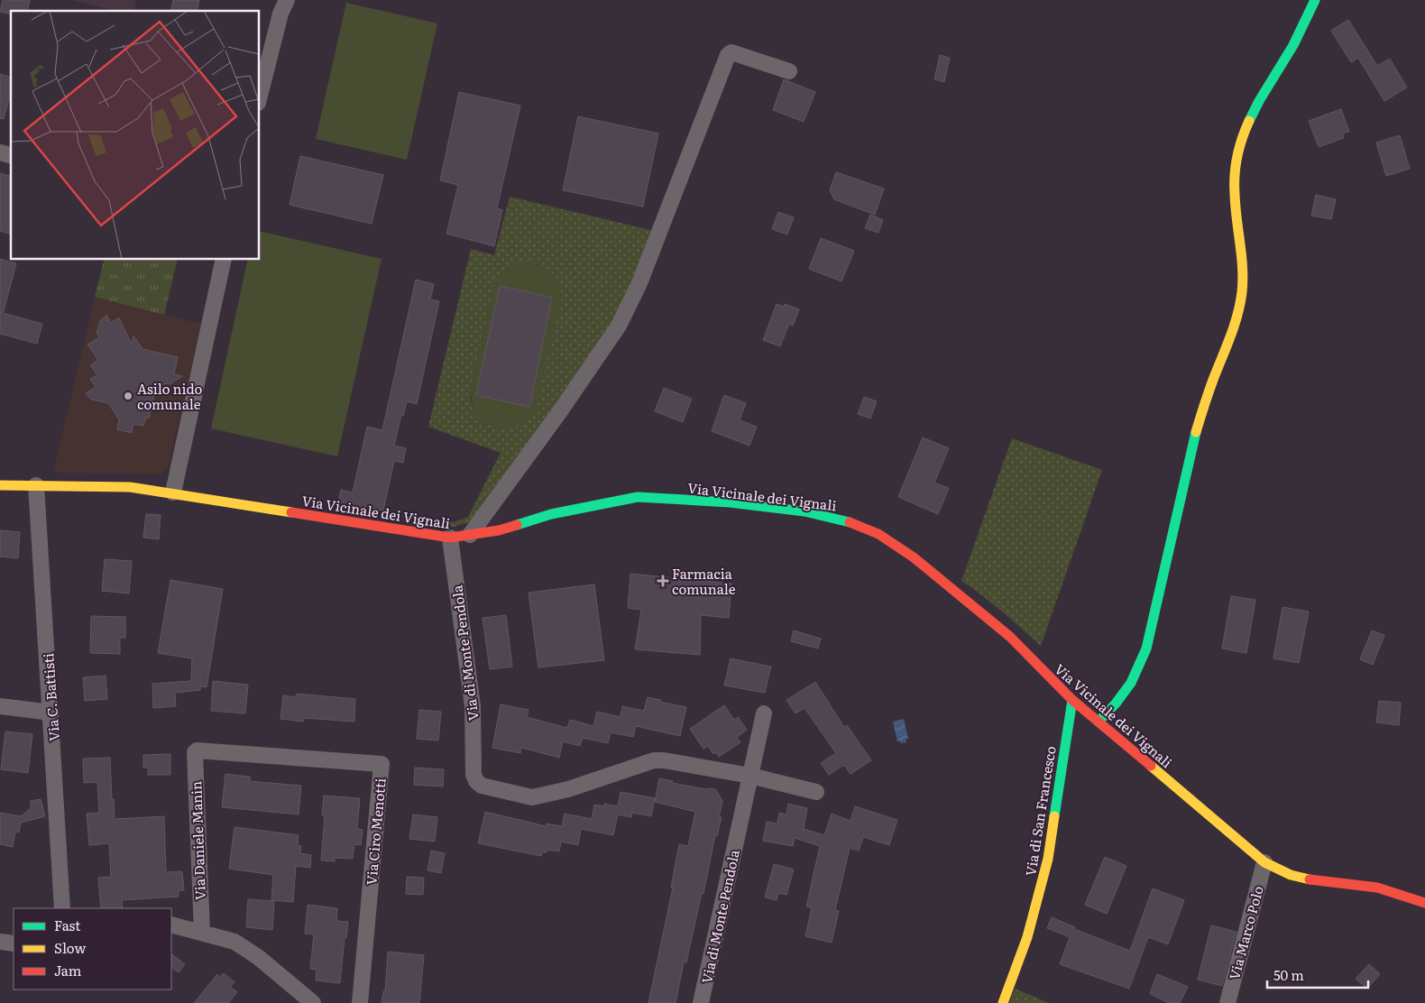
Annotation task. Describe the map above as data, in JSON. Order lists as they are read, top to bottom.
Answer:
{
  "streets": {
    "street": [
      "Via Vicinale dei Vignali",
      "Via di Monte Pendola",
      "Via C. Battisti",
      "Via di San Francesco",
      "Via Ciro Menotti",
      "Via Daniele Manin",
      "Via Marco Polo"
    ]
  },
  "crossings": [
    ["Via Vicinale dei Vignali", "Via di Monte Pendola"],
    ["Via Vicinale dei Vignali", "Via C. Battisti"],
    ["Via Vicinale dei Vignali", "Via di San Francesco"],
    ["Via Vicinale dei Vignali", "Via Marco Polo"],
    ["Via Ciro Menotti", "Via Daniele Manin"]
  ],
  "places": {
    "other": ["Asilo nido comunale"],
    "health": ["Farmacia comunale"]
  },
  "legend": ["Fast", "Slow", "Jam"],
  "scale_bar": "50 m"
}
